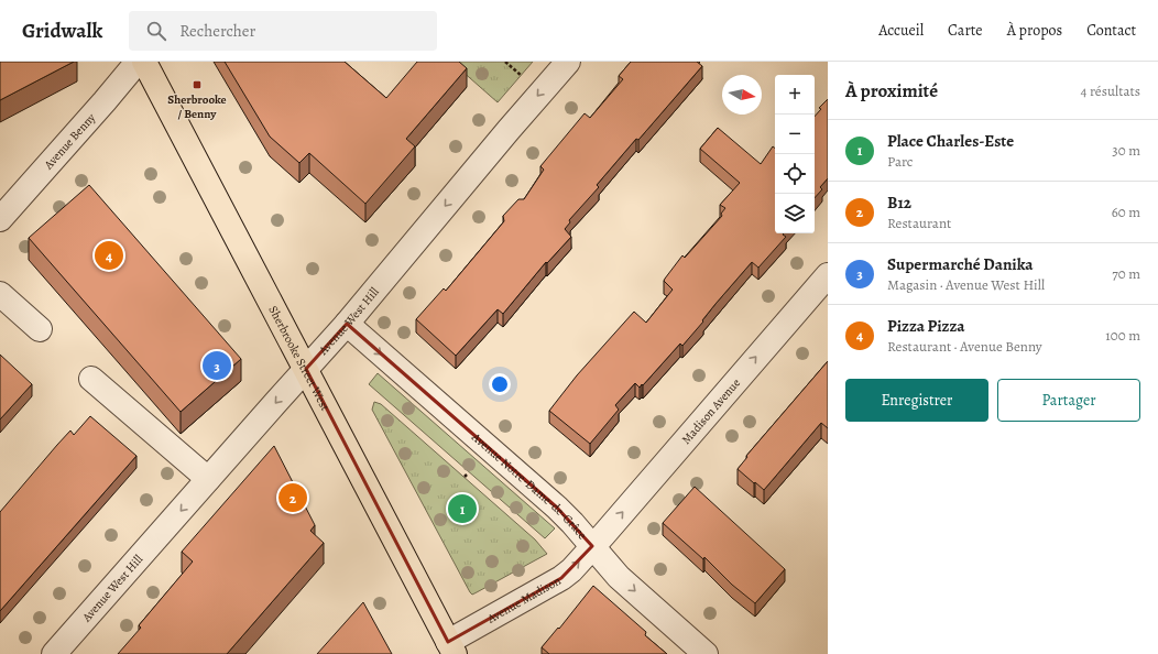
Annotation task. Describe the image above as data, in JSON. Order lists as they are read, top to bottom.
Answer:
{
  "streets": {
    "main road": ["Sherbrooke Street West"],
    "street": [
      "Avenue Benny",
      "Avenue West Hill",
      "Madison Avenue",
      "Avenue Notre-Dame-de-Grâce",
      "Avenue Madison"
    ]
  },
  "crossings": [
    ["Avenue West Hill", "Sherbrooke Street West"],
    ["Avenue West Hill", "Avenue Notre-Dame-de-Grâce"],
    ["Sherbrooke Street West", "Avenue Madison"],
    ["Madison Avenue", "Avenue Notre-Dame-de-Grâce"],
    ["Madison Avenue", "Avenue Madison"],
    ["Avenue Notre-Dame-de-Grâce", "Avenue Madison"]
  ],
  "one_way": [
    "Avenue West Hill",
    "Madison Avenue",
    "Avenue Notre-Dame-de-Grâce",
    "Avenue Madison"
  ],
  "places": {
    "transit": ["Sherbrooke / Benny"]
  },
  "north": "right",
  "page": {
    "header": "Gridwalk",
    "search": "Rechercher",
    "nav": [
      "Accueil",
      "Carte",
      "À propos",
      "Contact"
    ],
    "heading": ["À proximité", "4 résultats"],
    "map_buttons": ["+", "−"],
    "list": [
      {
        "mark": "1",
        "name": "Place Charles-Este",
        "note": "Parc",
        "value": "30 m"
      },
      {
        "mark": "2",
        "name": "B12",
        "note": "Restaurant",
        "value": "60 m"
      },
      {
        "mark": "3",
        "name": "Supermarché Danika",
        "note": "Magasin · Avenue West Hill",
        "value": "70 m"
      },
      {
        "mark": "4",
        "name": "Pizza Pizza",
        "note": "Restaurant · Avenue Benny",
        "value": "100 m"
      }
    ],
    "pins": [
      "4",
      "3",
      "2",
      "1"
    ],
    "buttons": ["Enregistrer", "Partager"]
  }
}
